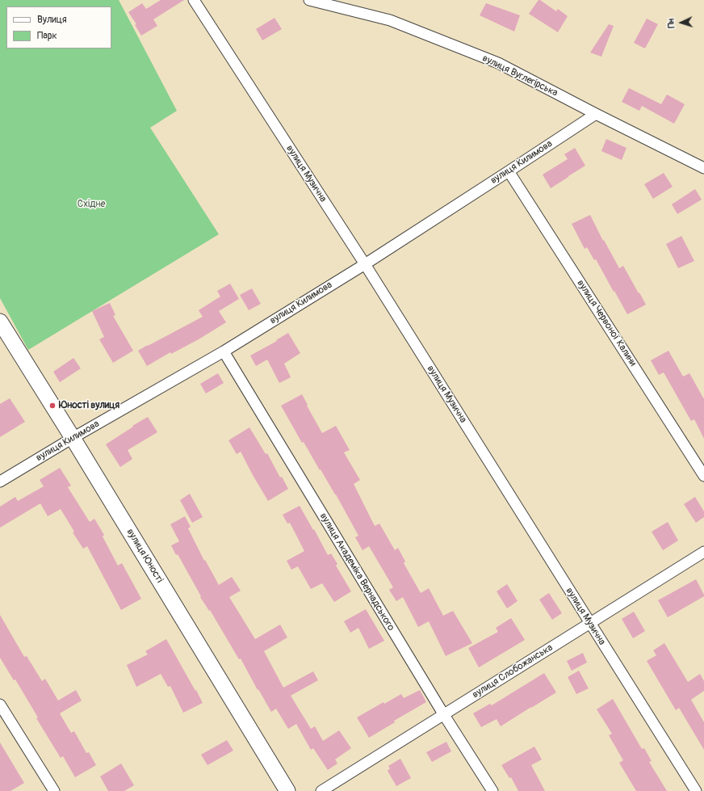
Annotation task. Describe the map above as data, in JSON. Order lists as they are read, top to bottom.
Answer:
{
  "streets": {
    "street": [
      "вулиця Вуглегірська",
      "вулиця Килимова",
      "вулиця Музична",
      "вулиця Червоної Калини",
      "вулиця Юності",
      "вулиця Академіка Вернадського",
      "вулиця Слобожанська"
    ]
  },
  "crossings": [
    ["вулиця Вуглегірська", "вулиця Килимова"],
    ["вулиця Килимова", "вулиця Музична"],
    ["вулиця Килимова", "вулиця Червоної Калини"],
    ["вулиця Килимова", "вулиця Юності"],
    ["вулиця Килимова", "вулиця Академіка Вернадського"],
    ["вулиця Музична", "вулиця Слобожанська"],
    ["вулиця Академіка Вернадського", "вулиця Слобожанська"]
  ],
  "parks": ["Східне"],
  "places": ["Юності вулиця"],
  "legend": ["Вулиця", "Парк"],
  "north": "left"
}
